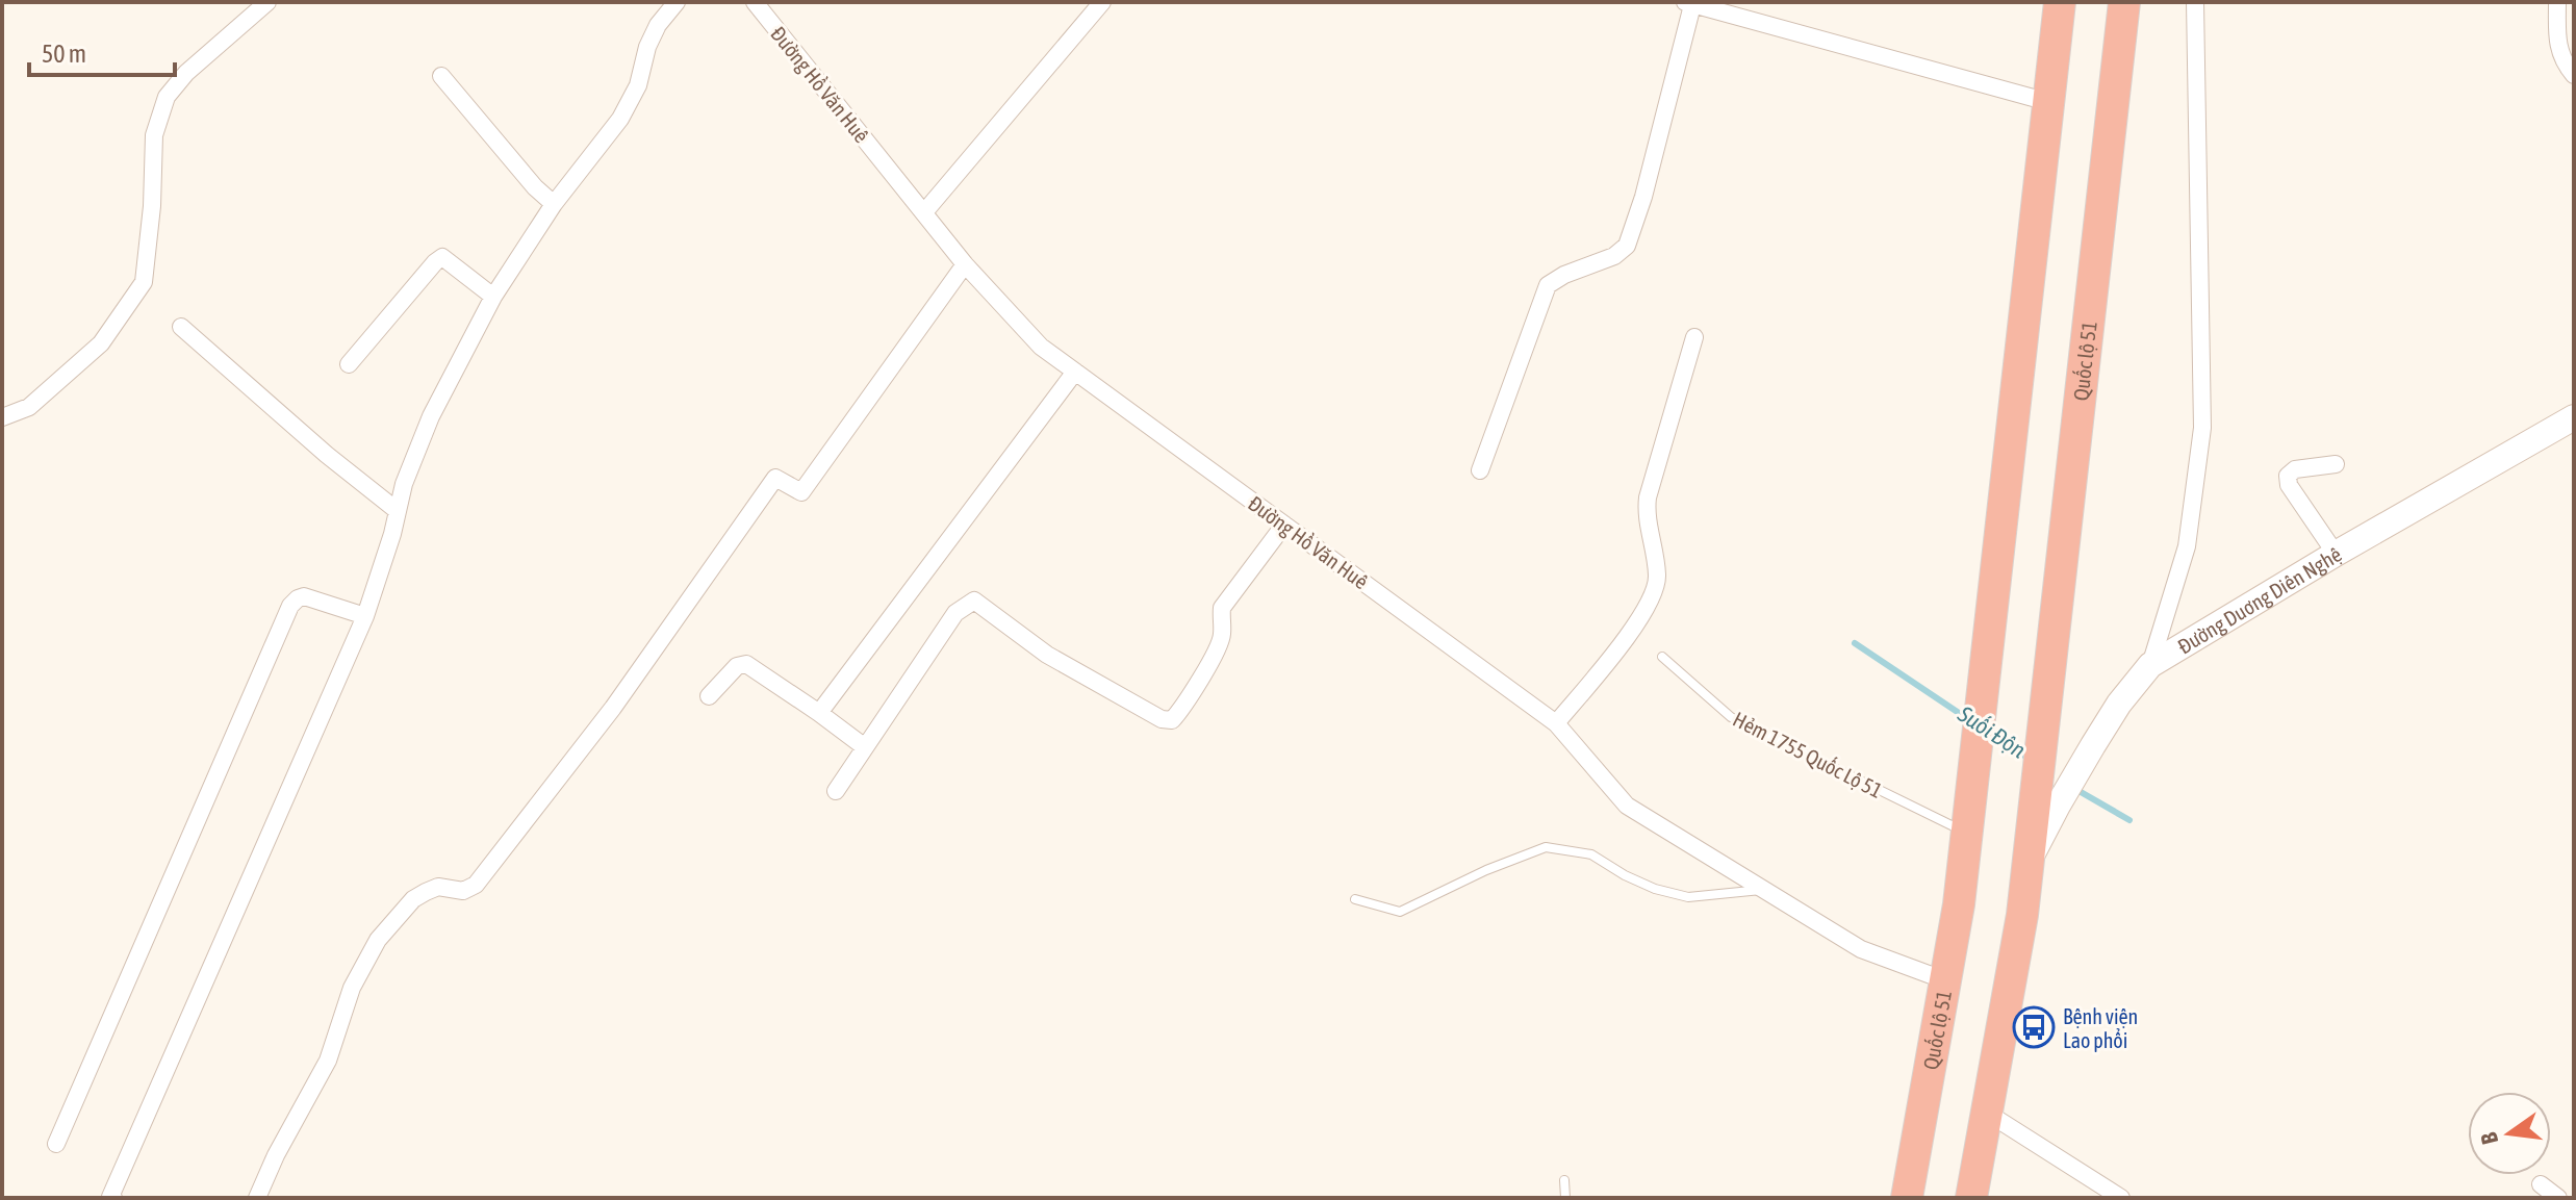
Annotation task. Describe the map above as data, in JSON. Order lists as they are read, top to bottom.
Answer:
{
  "streets": {
    "highway": ["Quốc lộ 51"],
    "street": ["Đường Hồ Văn Huê", "Đường Duơng Diên Nghệ"],
    "lane": ["Hẻm 1755 Quốc Lộ 51"]
  },
  "crossings": [
    ["Đường Hồ Văn Huê", "Quốc lộ 51"],
    ["Quốc lộ 51", "Đường Duơng Diên Nghệ"],
    ["Quốc lộ 51", "Hẻm 1755 Quốc Lộ 51"]
  ],
  "water": ["Suối Độn"],
  "places": {
    "bus stop": ["Bệnh viện Lao phổi"]
  },
  "scale_bar": "50 m",
  "north": "left"
}
